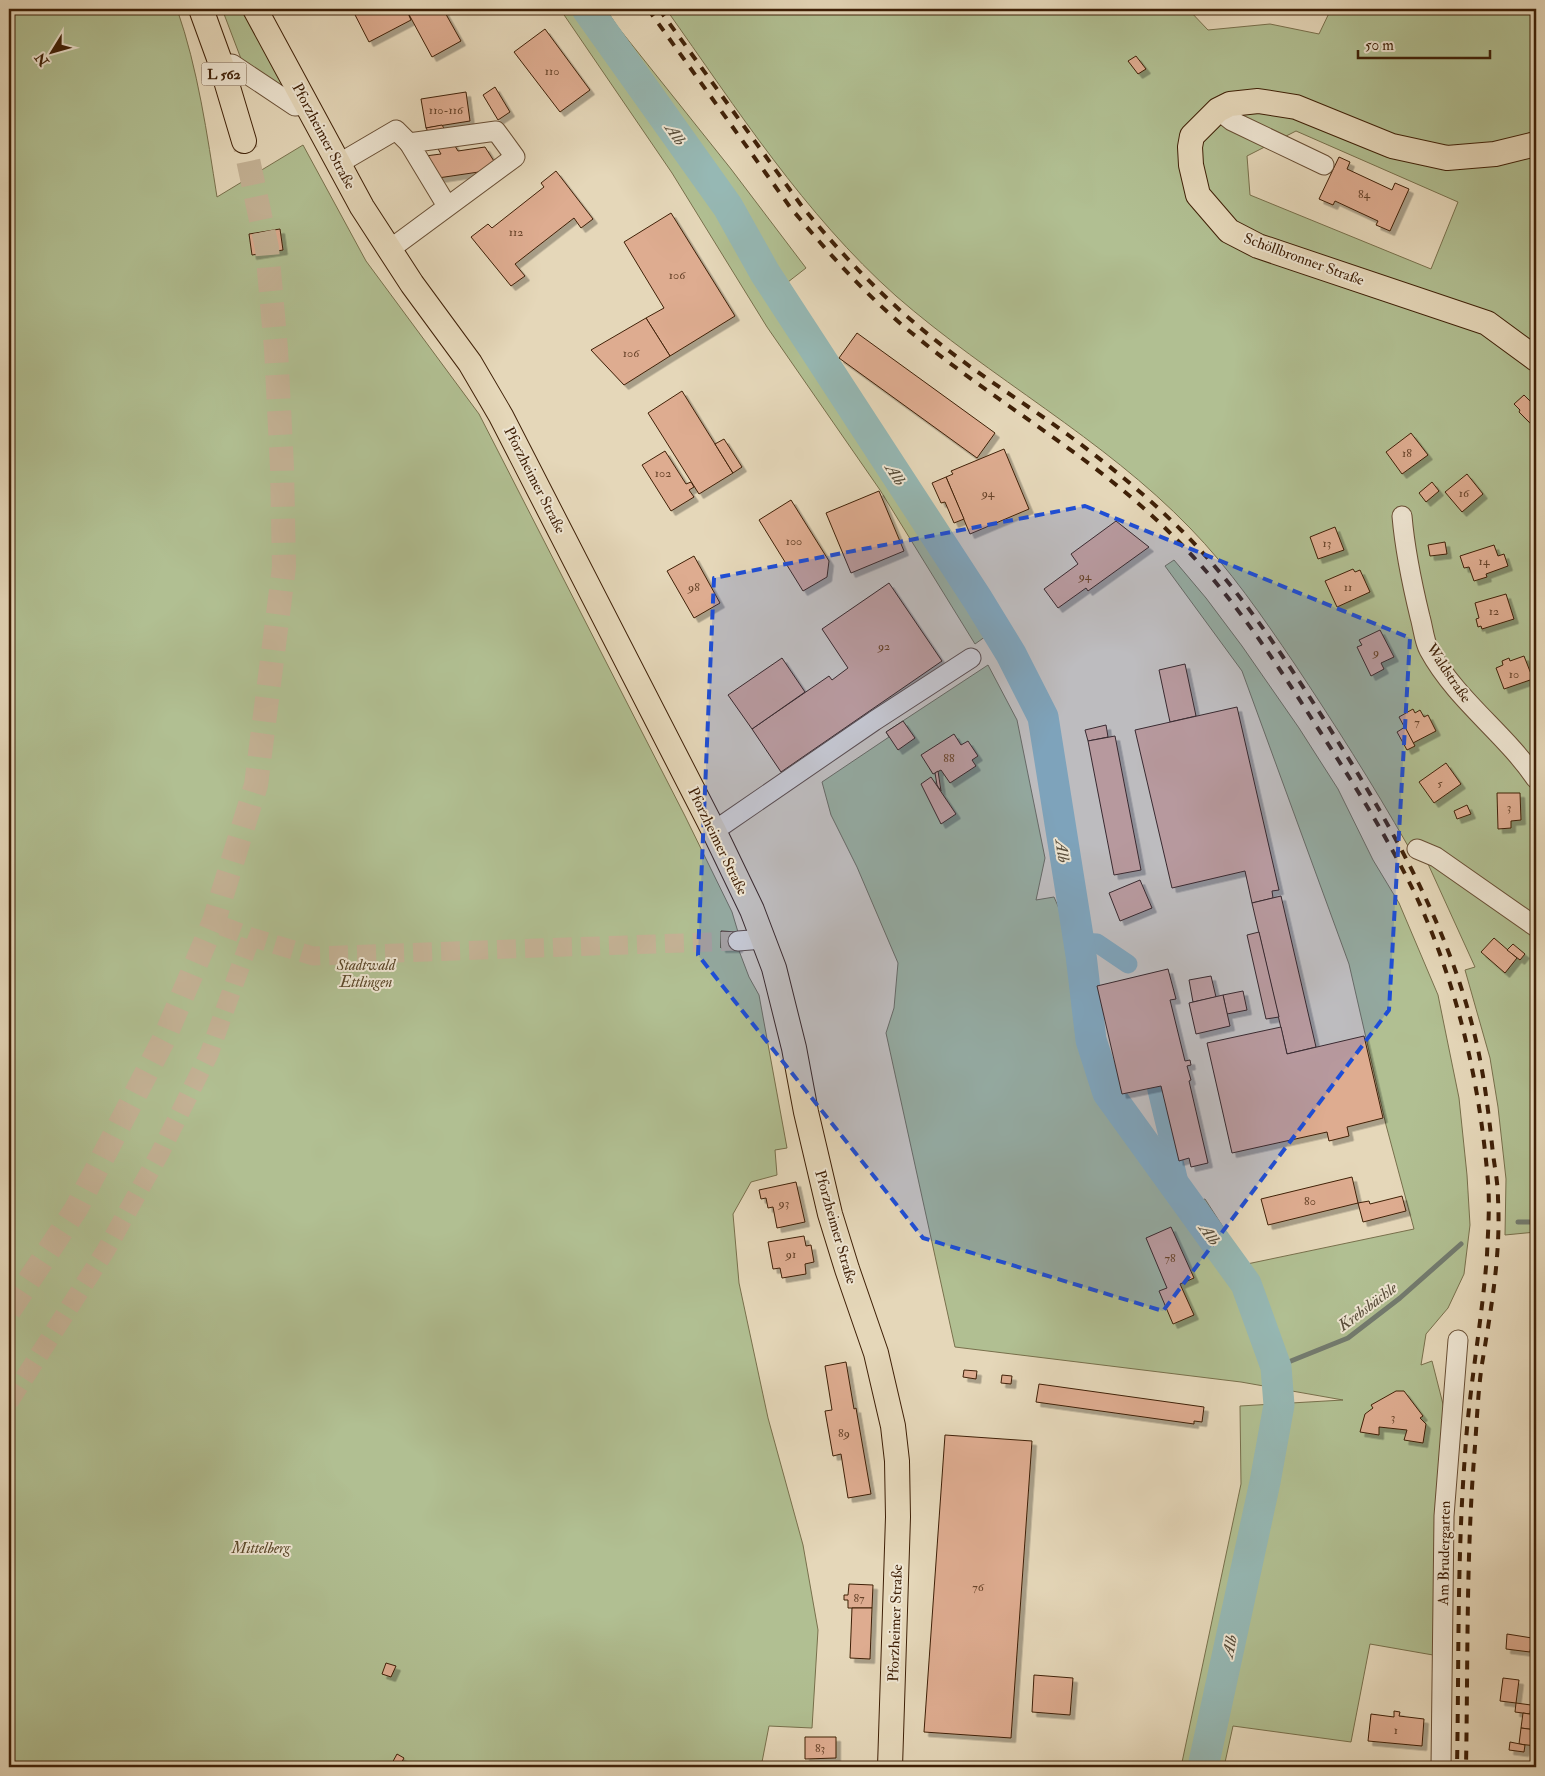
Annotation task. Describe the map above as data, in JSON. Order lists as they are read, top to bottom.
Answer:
{
  "streets": {
    "main road": ["L 562", "Pforzheimer Straße", "Schöllbronner Straße"],
    "street": ["Waldstraße", "Am Brudergarten"]
  },
  "water": ["Alb", "Krebsbächle"],
  "parks": ["Stadtwald Ettlingen", "Mittelberg"],
  "house_numbers": [
    "110",
    "110-116",
    "84",
    "112",
    "106",
    "106",
    "18",
    "102",
    "94",
    "16",
    "100",
    "13",
    "14",
    "94",
    "98",
    "11",
    "12",
    "92",
    "9",
    "10",
    "7",
    "88",
    "5",
    "3",
    "80",
    "93",
    "91",
    "78",
    "3",
    "89",
    "76",
    "87",
    "1",
    "83"
  ],
  "scale_bar": "50 m",
  "north": "bottom left"
}
